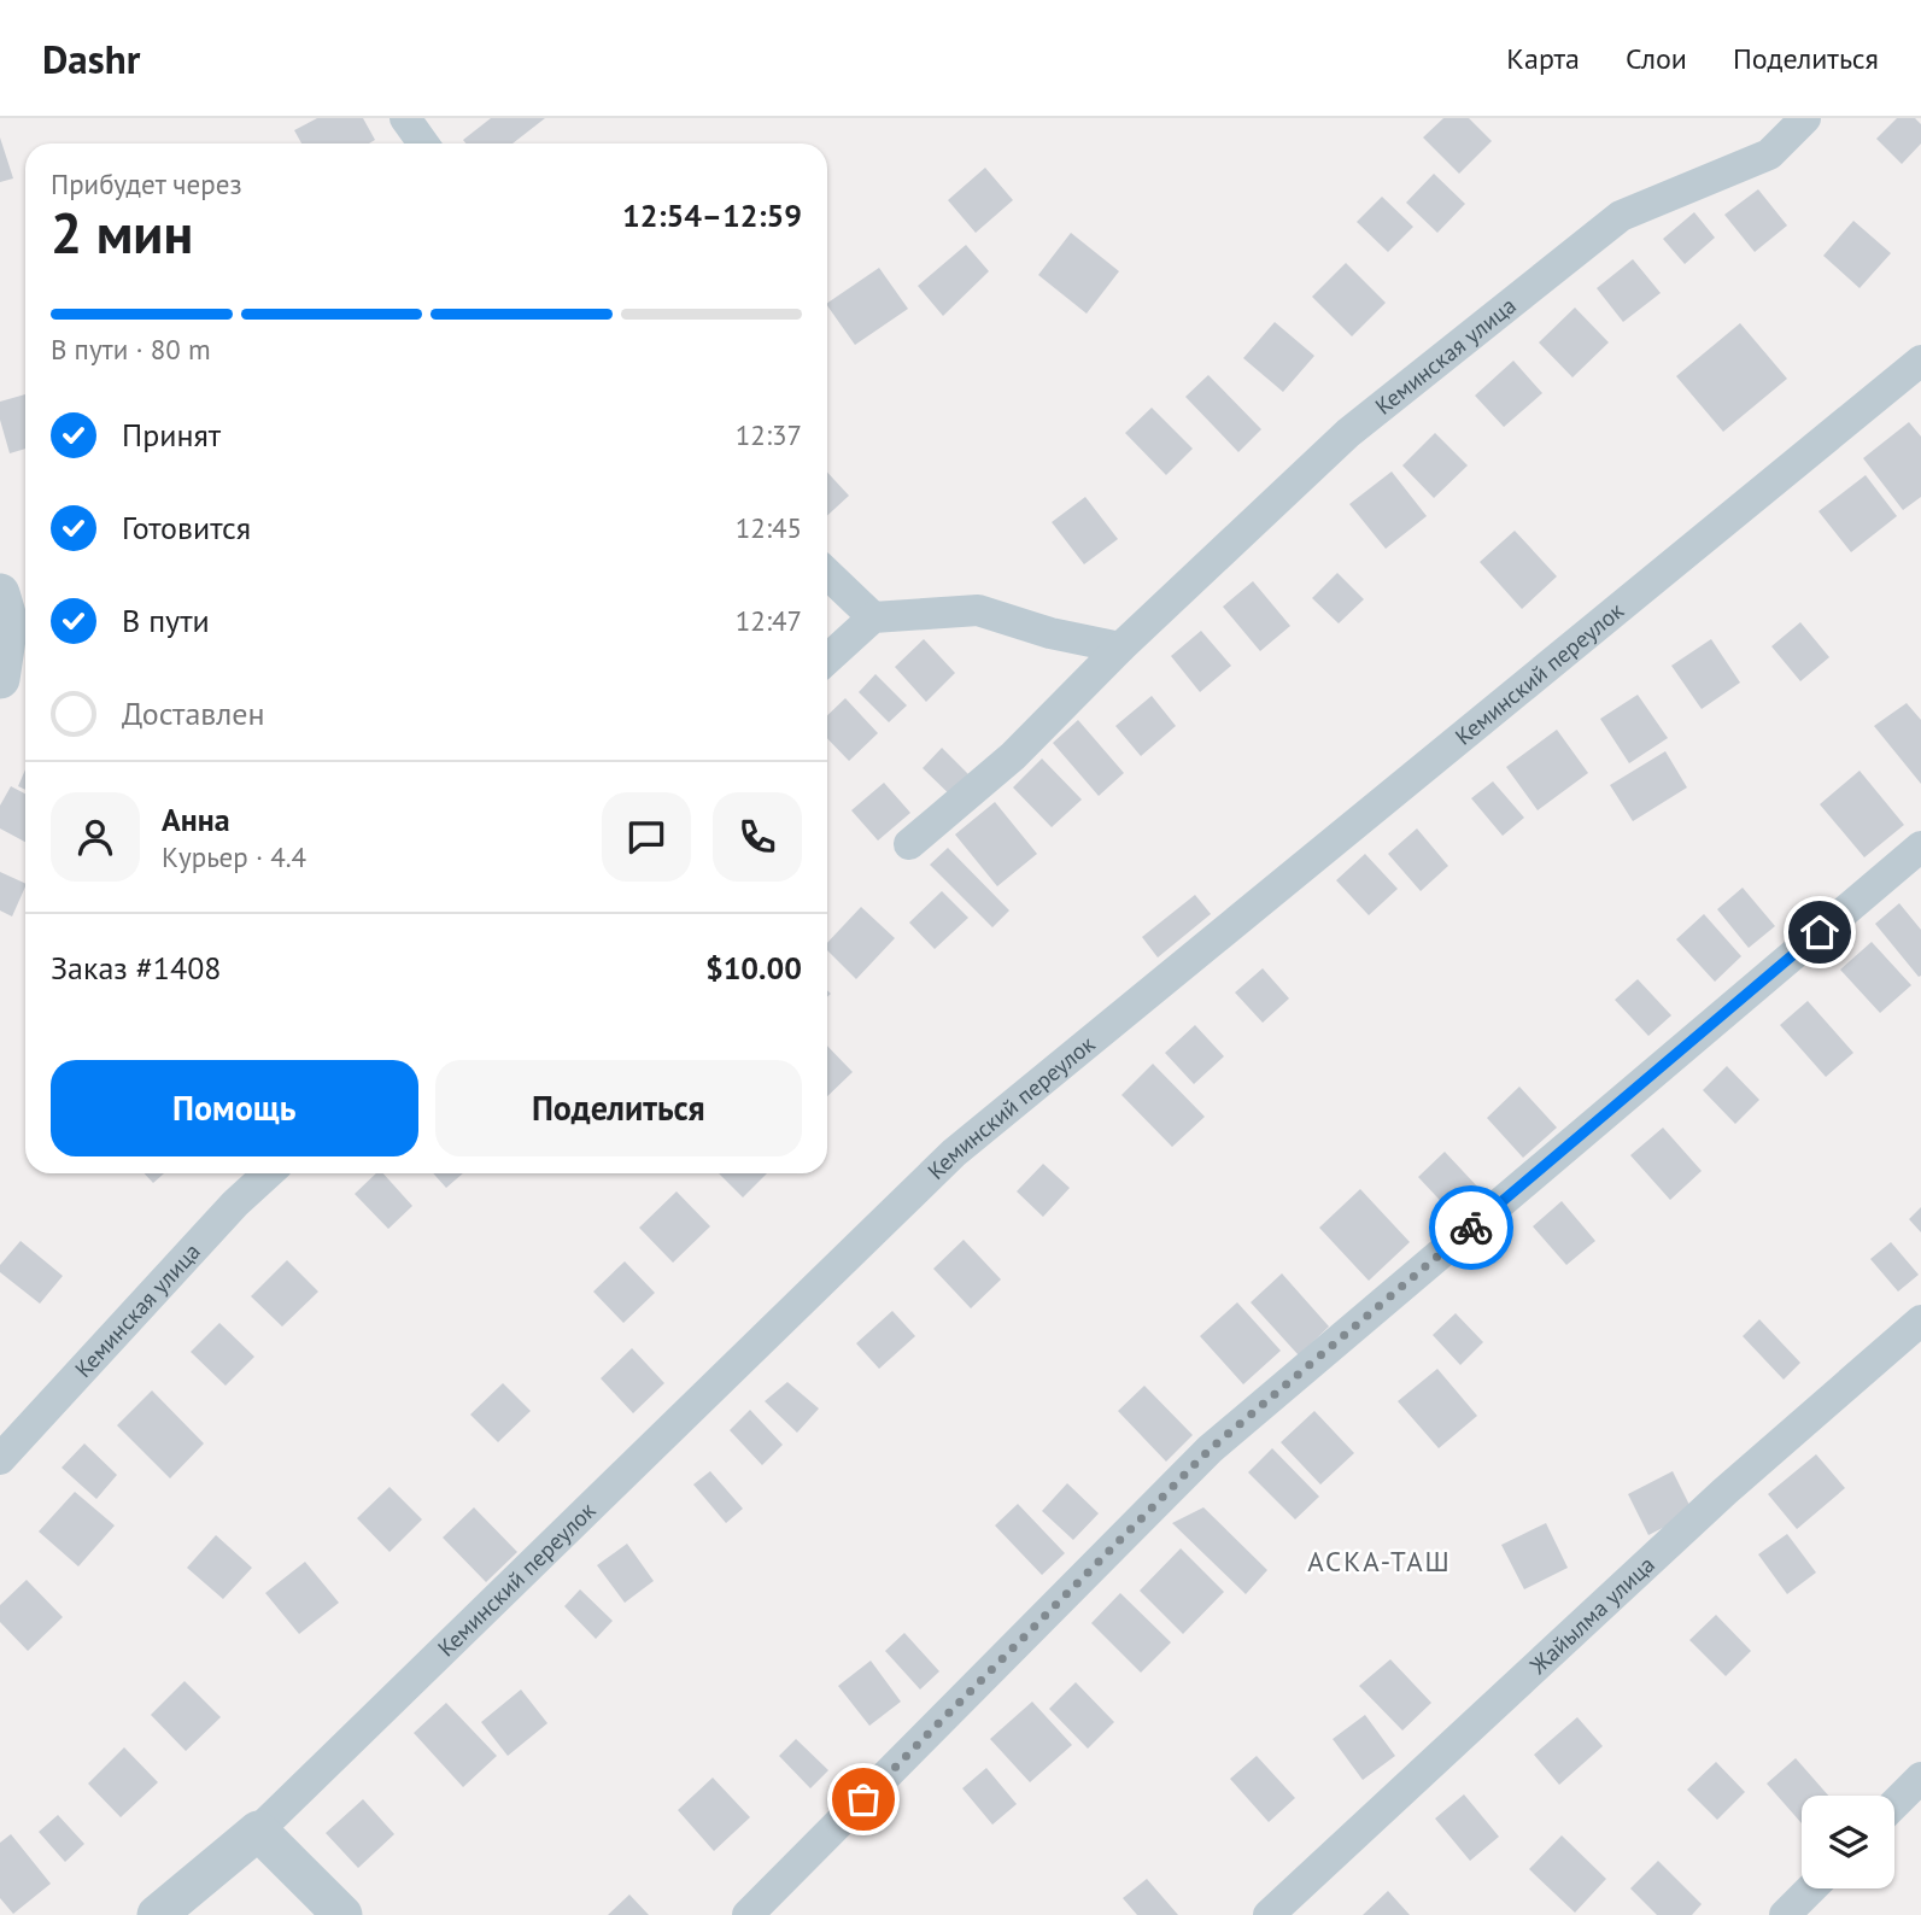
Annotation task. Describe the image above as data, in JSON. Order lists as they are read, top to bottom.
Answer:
{
  "streets": {
    "street": ["Кеминская улица", "Кеминский переулок", "Жайылма улица"]
  },
  "districts": ["АСКА-ТАШ"],
  "page": {
    "header": "Dashr",
    "nav": ["Карта", "Слои", "Поделиться"],
    "heading": ["2 мин", "Прибудет через", "12:54–12:59"],
    "panel": [
      "Анна",
      "Курьер · 4.4",
      "Заказ #1408",
      "$10.00"
    ],
    "bar": "В пути · 80 m",
    "list": [
      ["Принят", "12:37"],
      ["Готовится", "12:45"],
      ["В пути", "12:47"],
      "Доставлен"
    ],
    "buttons": ["Помощь", "Поделиться"]
  }
}
